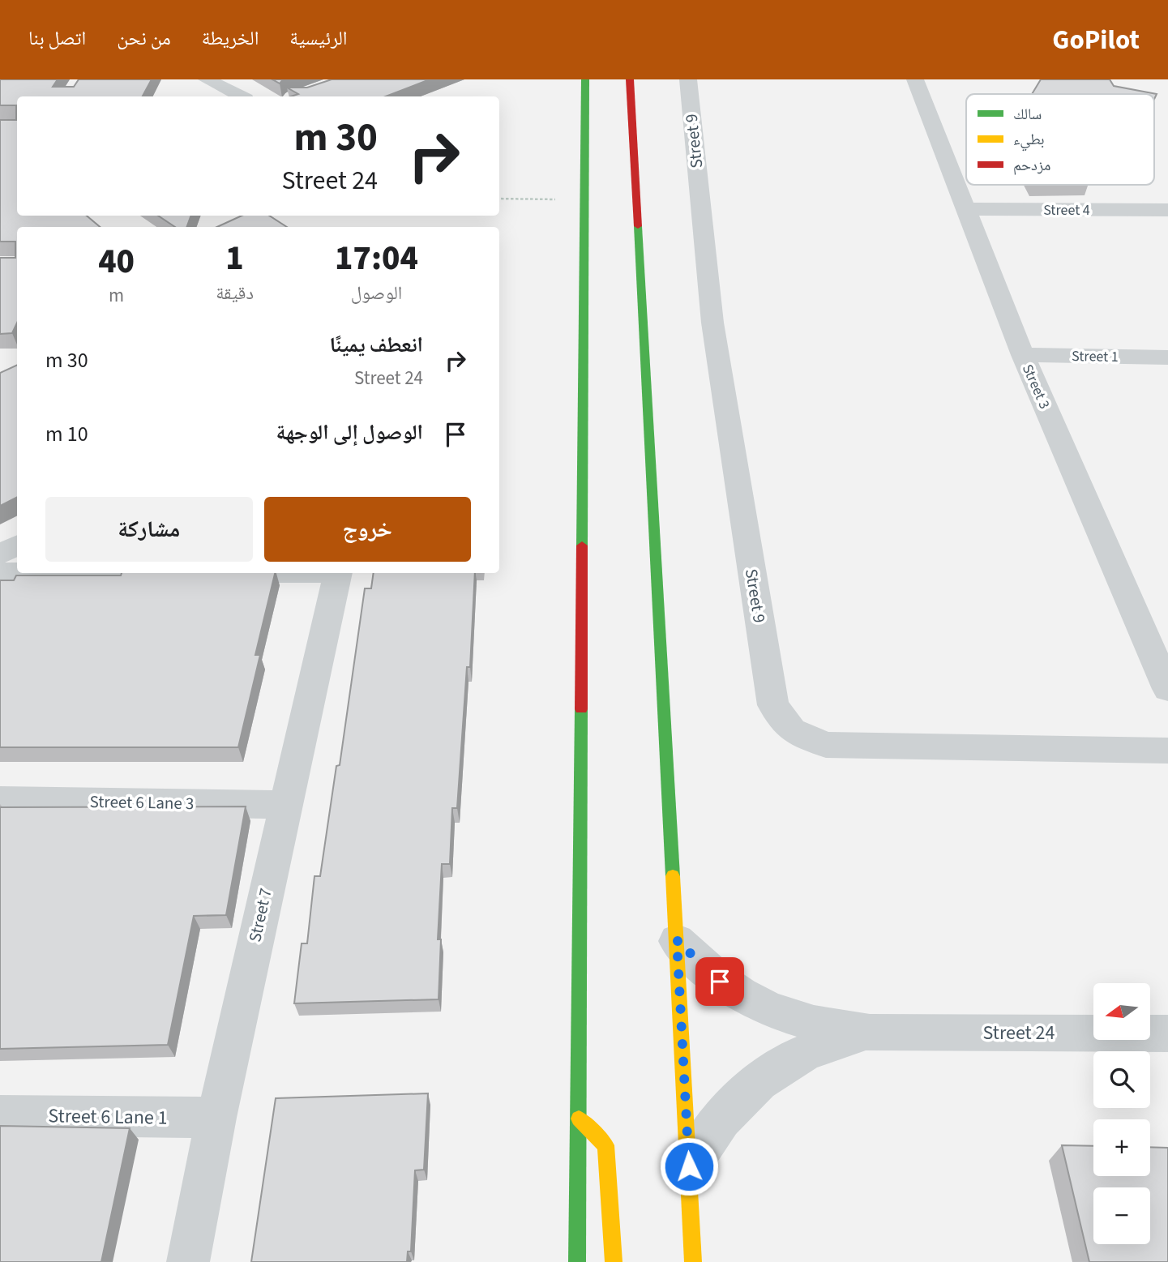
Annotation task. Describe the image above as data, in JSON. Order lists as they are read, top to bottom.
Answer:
{
  "streets": {
    "street": [
      "Street 9",
      "Street 4",
      "Street 1",
      "Street 3",
      "Street 6 Lane 3",
      "Street 7",
      "Street 24",
      "Street 6 Lane 1"
    ]
  },
  "crossings": [
    ["Street 4", "Street 3"],
    ["Street 1", "Street 3"],
    ["Street 6 Lane 3", "Street 7"],
    ["Street 7", "Street 6 Lane 1"]
  ],
  "legend": ["سالك", "بطيء", "مزدحم"],
  "north": "left",
  "page": {
    "header": "GoPilot",
    "nav": [
      "الرئيسية",
      "الخريطة",
      "من نحن",
      "اتصل بنا"
    ],
    "turn": ["30 m", "Street 24"],
    "eta": [
      "17:04",
      "الوصول",
      "1",
      "دقيقة",
      "40",
      "m"
    ],
    "list": [
      {
        "name": "انعطف يمينًا",
        "note": "Street 24",
        "value": "30 m"
      },
      {
        "name": "الوصول إلى الوجهة",
        "value": "10 m"
      }
    ],
    "buttons": ["خروج", "مشاركة"],
    "map_buttons": ["+", "−"]
  }
}
